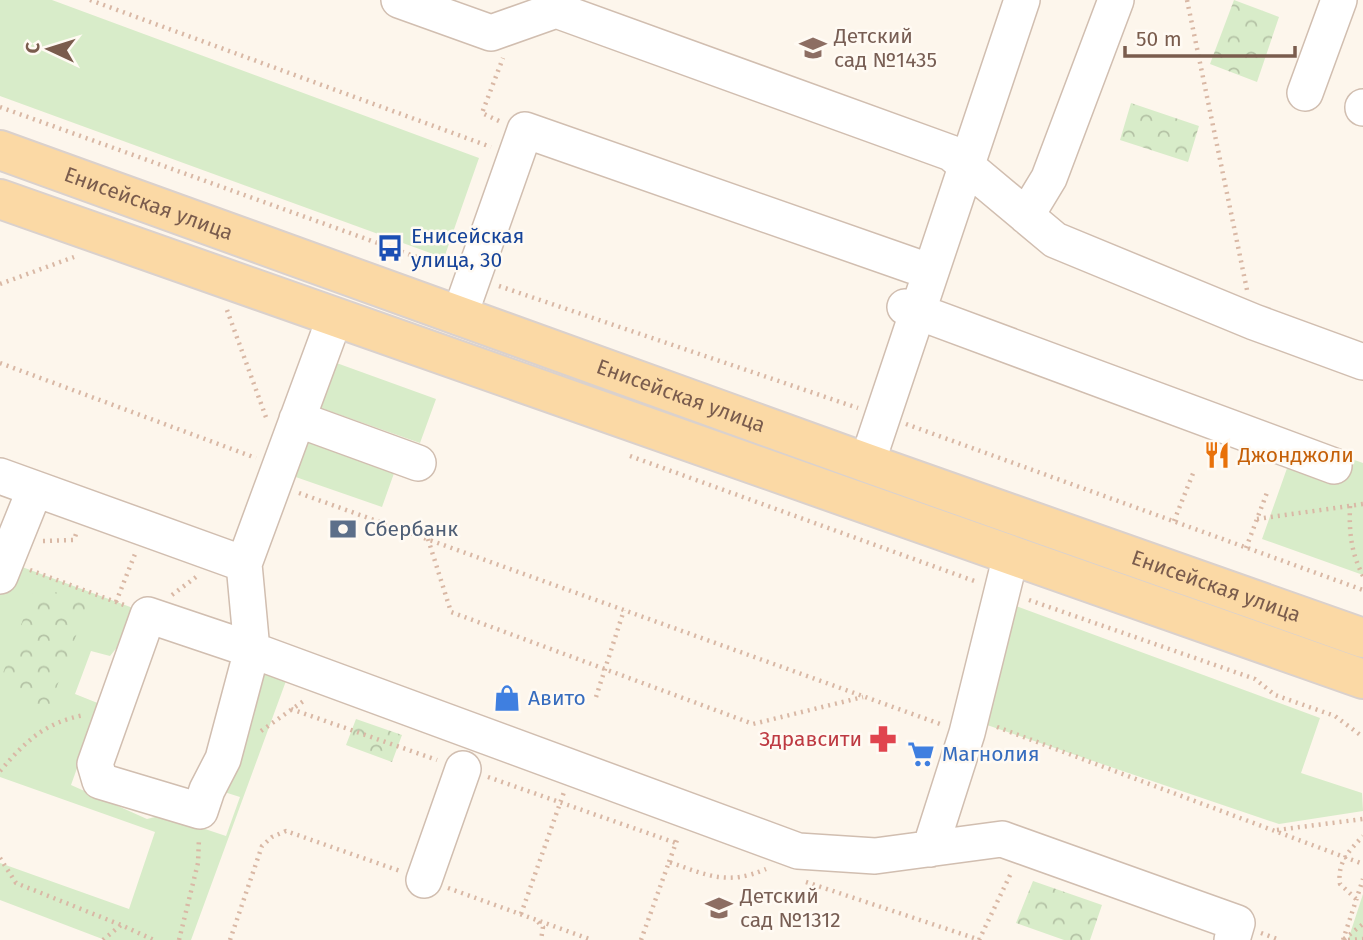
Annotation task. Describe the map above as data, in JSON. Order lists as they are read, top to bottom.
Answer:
{
  "streets": {
    "main road": ["Енисейская улица"]
  },
  "places": {
    "school or university": ["Детский сад №1435", "Детский сад №1312"],
    "bus stop": ["Енисейская улица, 30"],
    "restaurant": ["Джонджоли"],
    "bank": ["Сбербанк"],
    "shop": ["Авито"],
    "pharmacy": ["Здравсити"],
    "supermarket": ["Магнолия"]
  },
  "scale_bar": "50 m",
  "north": "left"
}
